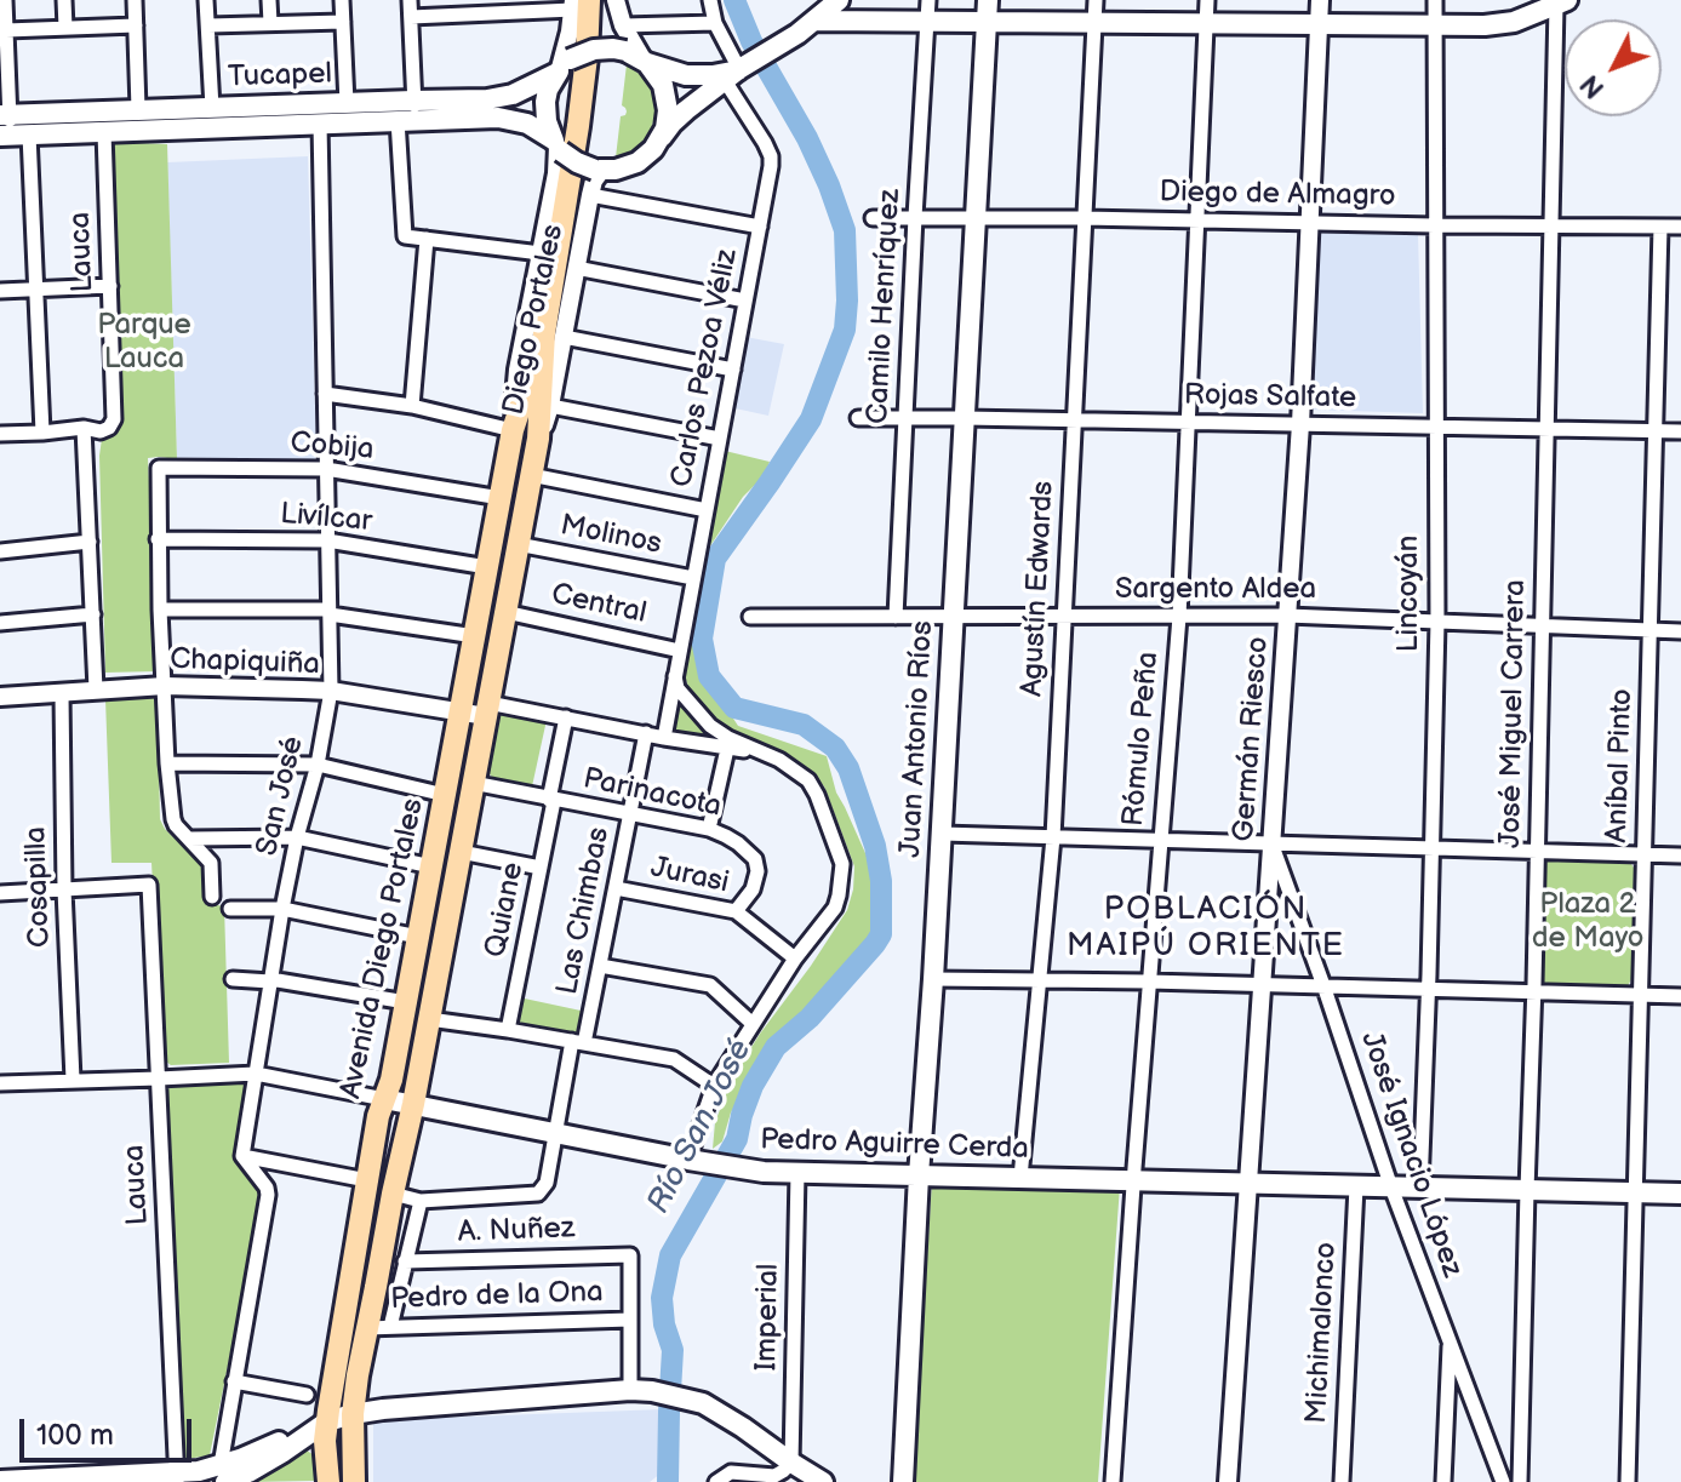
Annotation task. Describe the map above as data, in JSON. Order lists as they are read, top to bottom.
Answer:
{
  "streets": {
    "main road": [
      "Tucapel",
      "Diego Portales",
      "Juan Antonio Ríos",
      "Avenida Diego Portales",
      "Pedro Aguirre Cerda"
    ],
    "street": [
      "Diego de Almagro",
      "Lauca",
      "Camilo Henríquez",
      "Carlos Pezoa Véliz",
      "Rojas Salfate",
      "Cobija",
      "Livílcar",
      "Molinos",
      "Agustín Edwards",
      "Sargento Aldea",
      "Lincoyán",
      "Central",
      "Chapiquiña",
      "José Miguel Carrera",
      "Rómulo Peña",
      "Germán Riesco",
      "Aníbal Pinto",
      "Parinacota",
      "San José",
      "Jurasi",
      "Cosapilla",
      "Quiane",
      "Las Chimbas",
      "José Ignacio López",
      "A. Nuñez",
      "Pedro de la Ona",
      "Imperial",
      "Michimalonco"
    ]
  },
  "crossings": [
    ["Tucapel", "Lauca"],
    ["Tucapel", "Diego Portales"],
    ["Tucapel", "San José"],
    ["Diego de Almagro", "Camilo Henríquez"],
    ["Diego de Almagro", "Agustín Edwards"],
    ["Diego de Almagro", "Lincoyán"],
    ["Diego de Almagro", "José Miguel Carrera"],
    ["Diego de Almagro", "Juan Antonio Ríos"],
    ["Diego de Almagro", "Rómulo Peña"],
    ["Diego de Almagro", "Germán Riesco"],
    ["Diego de Almagro", "Aníbal Pinto"],
    ["Lauca", "Cosapilla"],
    ["Lauca", "Pedro Aguirre Cerda"],
    ["Camilo Henríquez", "Rojas Salfate"],
    ["Camilo Henríquez", "Sargento Aldea"],
    ["Diego Portales", "Avenida Diego Portales"],
    ["Carlos Pezoa Véliz", "Molinos"],
    ["Carlos Pezoa Véliz", "Central"],
    ["Carlos Pezoa Véliz", "Chapiquiña"],
    ["Rojas Salfate", "Agustín Edwards"],
    ["Rojas Salfate", "Lincoyán"],
    ["Rojas Salfate", "José Miguel Carrera"],
    ["Rojas Salfate", "Juan Antonio Ríos"],
    ["Rojas Salfate", "Rómulo Peña"],
    ["Rojas Salfate", "Germán Riesco"],
    ["Rojas Salfate", "Aníbal Pinto"],
    ["Cobija", "Livílcar"],
    ["Cobija", "San José"],
    ["Cobija", "Avenida Diego Portales"],
    ["Livílcar", "San José"],
    ["Livílcar", "Avenida Diego Portales"],
    ["Molinos", "Avenida Diego Portales"],
    ["Agustín Edwards", "Sargento Aldea"],
    ["Agustín Edwards", "Pedro Aguirre Cerda"],
    ["Sargento Aldea", "Lincoyán"],
    ["Sargento Aldea", "José Miguel Carrera"],
    ["Sargento Aldea", "Juan Antonio Ríos"],
    ["Sargento Aldea", "Rómulo Peña"],
    ["Sargento Aldea", "Germán Riesco"],
    ["Sargento Aldea", "Aníbal Pinto"],
    ["Lincoyán", "Pedro Aguirre Cerda"],
    ["Central", "Avenida Diego Portales"],
    ["Chapiquiña", "San José"],
    ["Chapiquiña", "Cosapilla"],
    ["Chapiquiña", "Quiane"],
    ["Chapiquiña", "Las Chimbas"],
    ["Chapiquiña", "Avenida Diego Portales"],
    ["José Miguel Carrera", "Pedro Aguirre Cerda"],
    ["Juan Antonio Ríos", "Pedro Aguirre Cerda"],
    ["Rómulo Peña", "Pedro Aguirre Cerda"],
    ["Germán Riesco", "Pedro Aguirre Cerda"],
    ["Germán Riesco", "José Ignacio López"],
    ["Aníbal Pinto", "Pedro Aguirre Cerda"],
    ["Parinacota", "Jurasi"],
    ["Parinacota", "Quiane"],
    ["Parinacota", "Las Chimbas"],
    ["Parinacota", "Avenida Diego Portales"],
    ["San José", "Pedro Aguirre Cerda"],
    ["Jurasi", "Las Chimbas"],
    ["Cosapilla", "Pedro Aguirre Cerda"],
    ["Las Chimbas", "Pedro Aguirre Cerda"],
    ["Avenida Diego Portales", "Pedro Aguirre Cerda"],
    ["Avenida Diego Portales", "Pedro de la Ona"],
    ["Pedro Aguirre Cerda", "José Ignacio López"],
    ["Pedro Aguirre Cerda", "Imperial"],
    ["Pedro Aguirre Cerda", "Michimalonco"],
    ["A. Nuñez", "Pedro de la Ona"]
  ],
  "districts": ["POBLACIÓN MAIPÚ ORIENTE"],
  "water": ["Río San José"],
  "parks": ["Parque Lauca", "Plaza 2 de Mayo"],
  "scale_bar": "100 m",
  "north": "bottom left"
}
